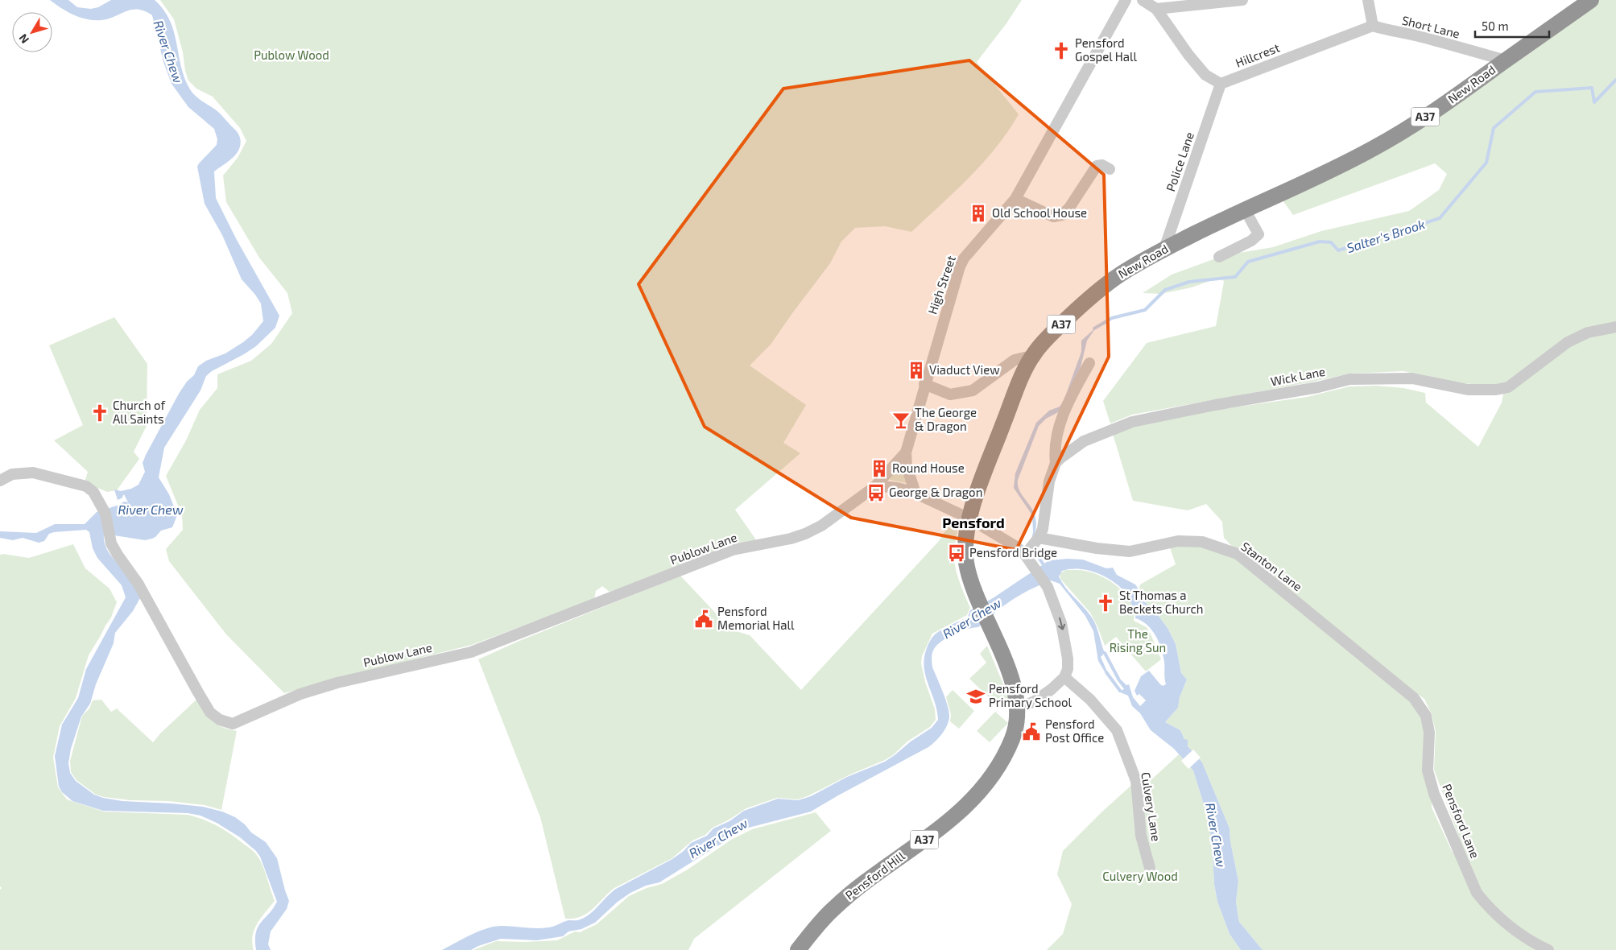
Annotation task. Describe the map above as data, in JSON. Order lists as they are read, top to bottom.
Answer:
{
  "streets": {
    "highway": ["New Road", "A37", "Pensford Hill"],
    "street": [
      "Short Lane",
      "Hillcrest",
      "Police Lane",
      "High Street",
      "Wick Lane",
      "Publow Lane",
      "Stanton Lane",
      "Culvery Lane",
      "Pensford Lane"
    ]
  },
  "crossings": [
    ["Short Lane", "Hillcrest"],
    ["Short Lane", "New Road"],
    ["Hillcrest", "Police Lane"],
    ["New Road", "Police Lane"],
    ["New Road", "Pensford Hill"],
    ["High Street", "Publow Lane"],
    ["Stanton Lane", "Pensford Lane"]
  ],
  "districts": ["Pensford"],
  "water": ["River Chew", "Salter's Brook"],
  "parks": ["Publow Wood", "The Rising Sun", "Culvery Wood"],
  "places": {
    "church": ["Pensford Gospel Hall", "Church of All Saints", "St Thomas a Beckets Church"],
    "building": ["Old School House", "Viaduct View", "Round House"],
    "bar": ["The George & Dragon"],
    "bus stop": ["George & Dragon", "Pensford Bridge"],
    "public building": ["Pensford Memorial Hall", "Pensford Post Office"],
    "school or university": ["Pensford Primary School"]
  },
  "scale_bar": "50 m",
  "north": "bottom left"
}
